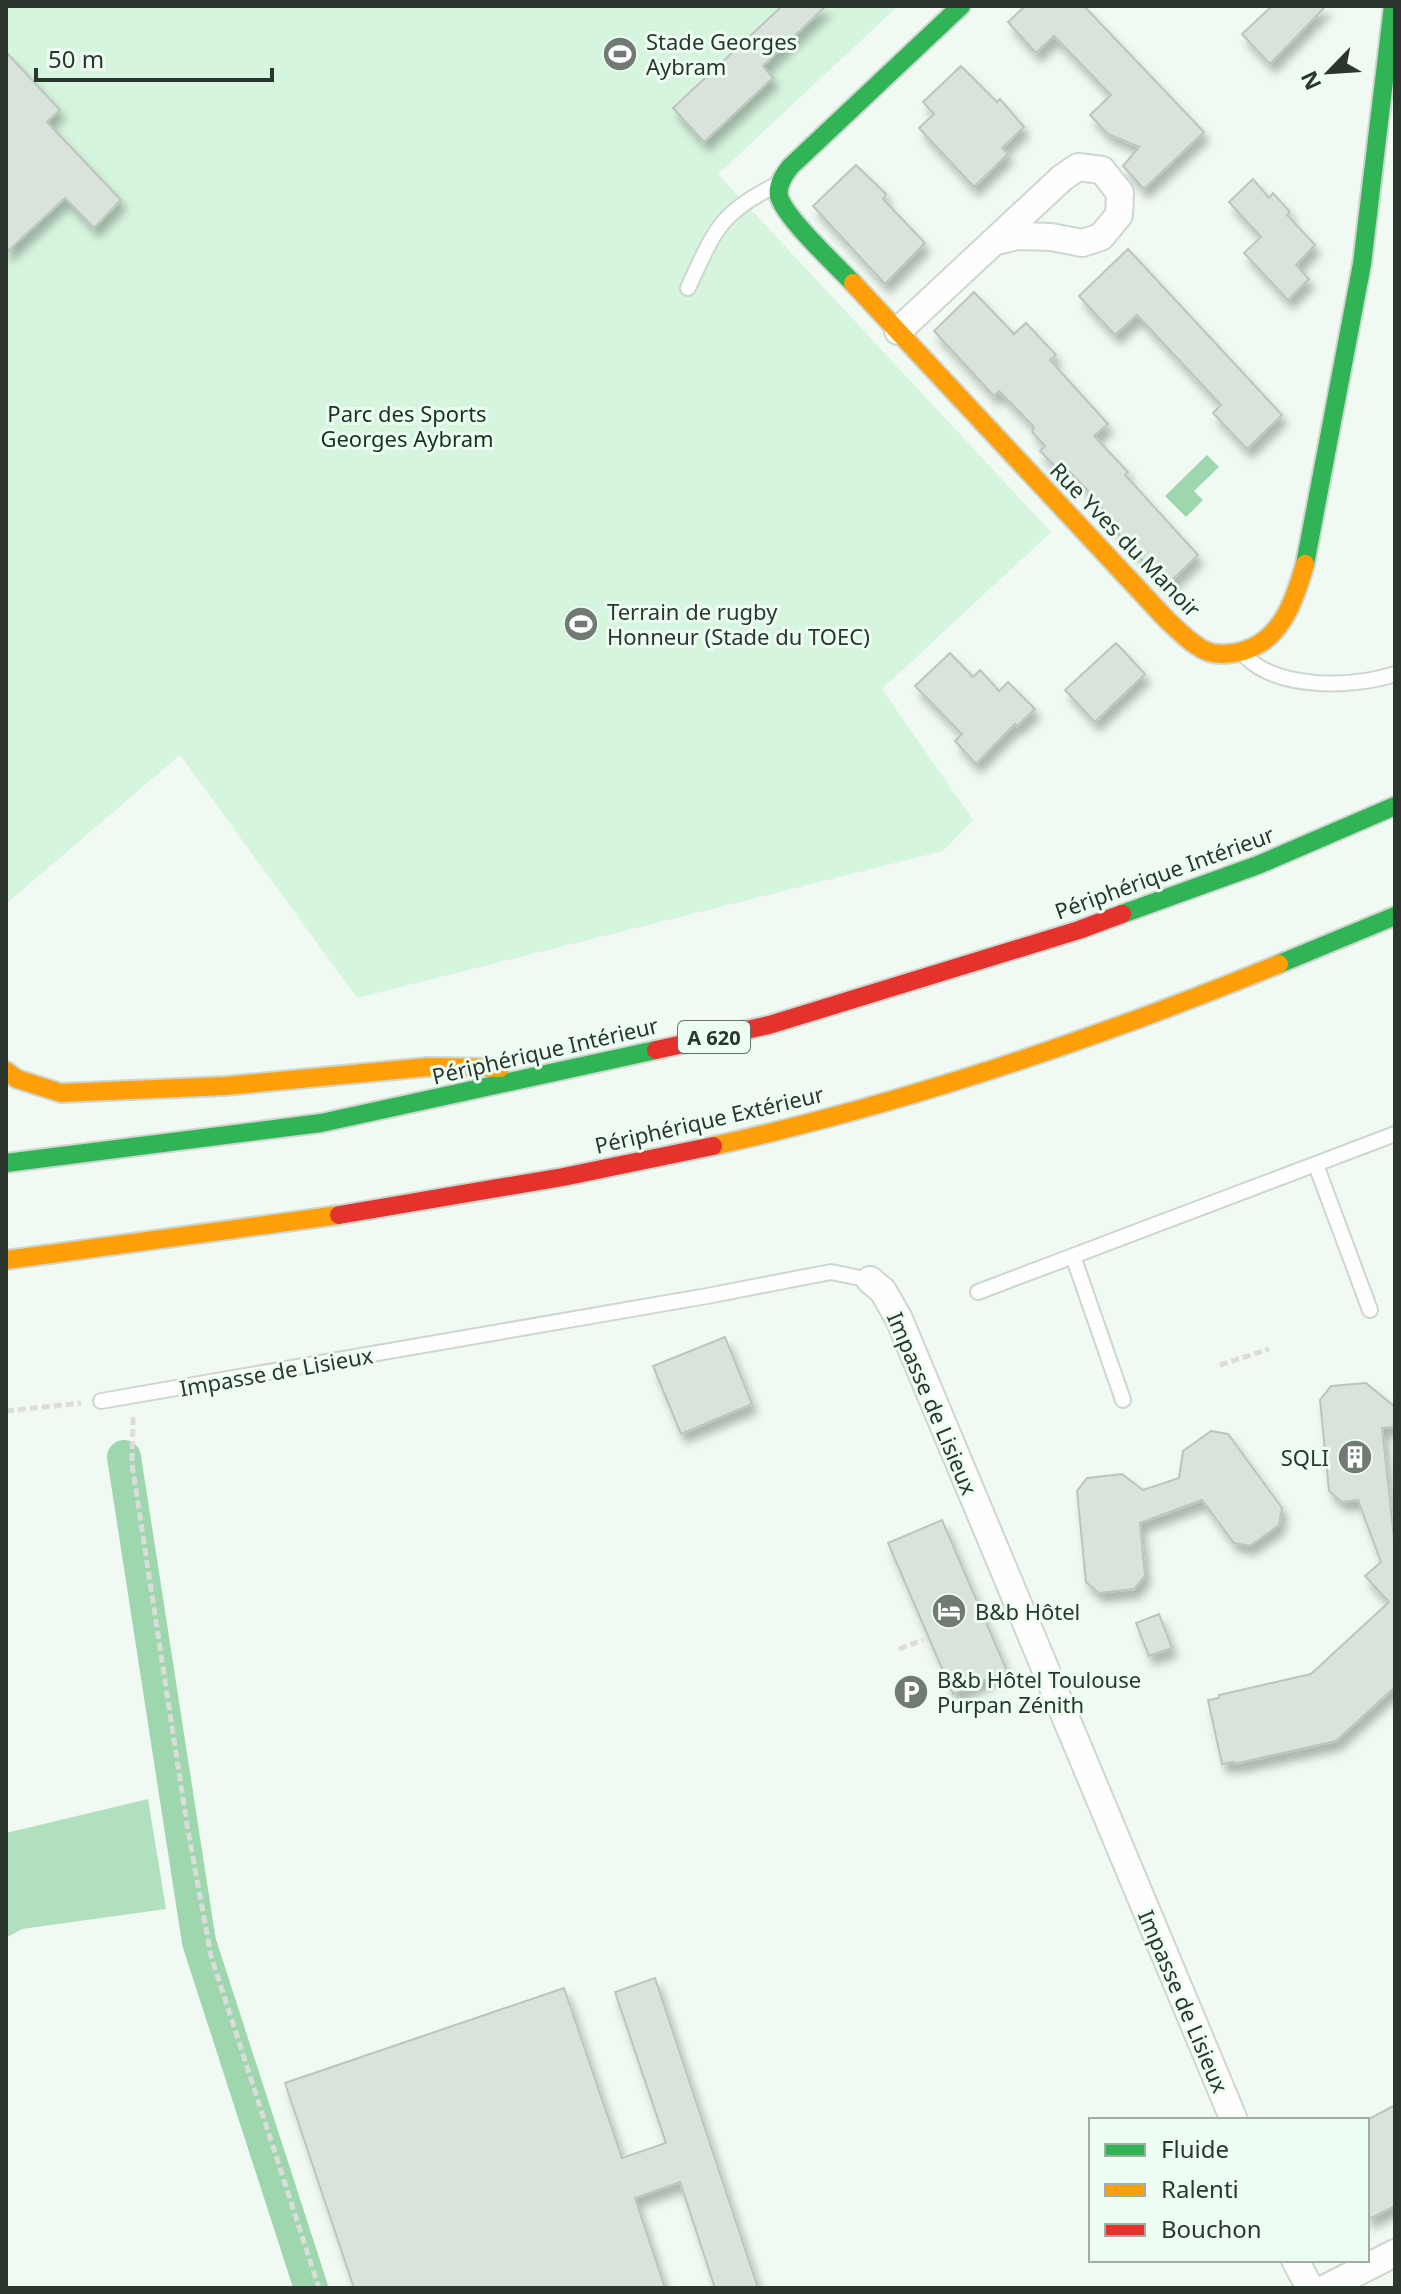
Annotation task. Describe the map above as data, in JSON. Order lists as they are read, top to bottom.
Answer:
{
  "streets": {
    "main road": [
      "Rue Yves du Manoir",
      "Périphérique Intérieur",
      "A 620",
      "Périphérique Extérieur"
    ],
    "street": ["Impasse de Lisieux"]
  },
  "parks": ["Parc des Sports Georges Aybram"],
  "places": {
    "sports": ["Stade Georges Aybram", "Terrain de rugby Honneur (Stade du TOEC)"],
    "building": ["SQLI"],
    "hotel": ["B&b Hôtel"],
    "parking": ["B&b Hôtel Toulouse Purpan Zénith"]
  },
  "legend": ["Fluide", "Ralenti", "Bouchon"],
  "scale_bar": "50 m",
  "north": "bottom left"
}
